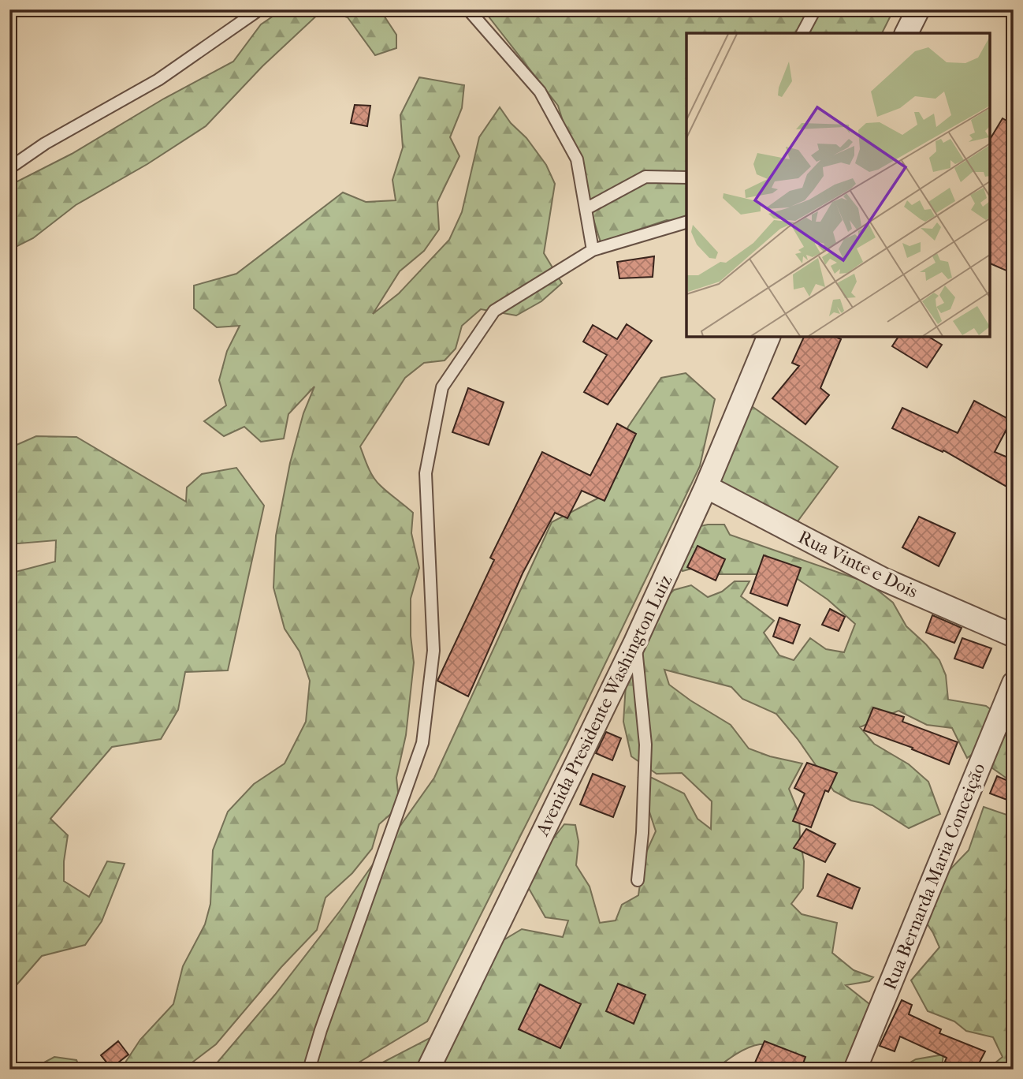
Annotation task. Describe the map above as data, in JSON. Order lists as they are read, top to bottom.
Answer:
{
  "streets": {
    "street": ["Rua Vinte e Dois", "Avenida Presidente Washington Luiz", "Rua Bernarda Maria Conceição"]
  },
  "crossings": [
    ["Rua Vinte e Dois", "Avenida Presidente Washington Luiz"]
  ]
}
